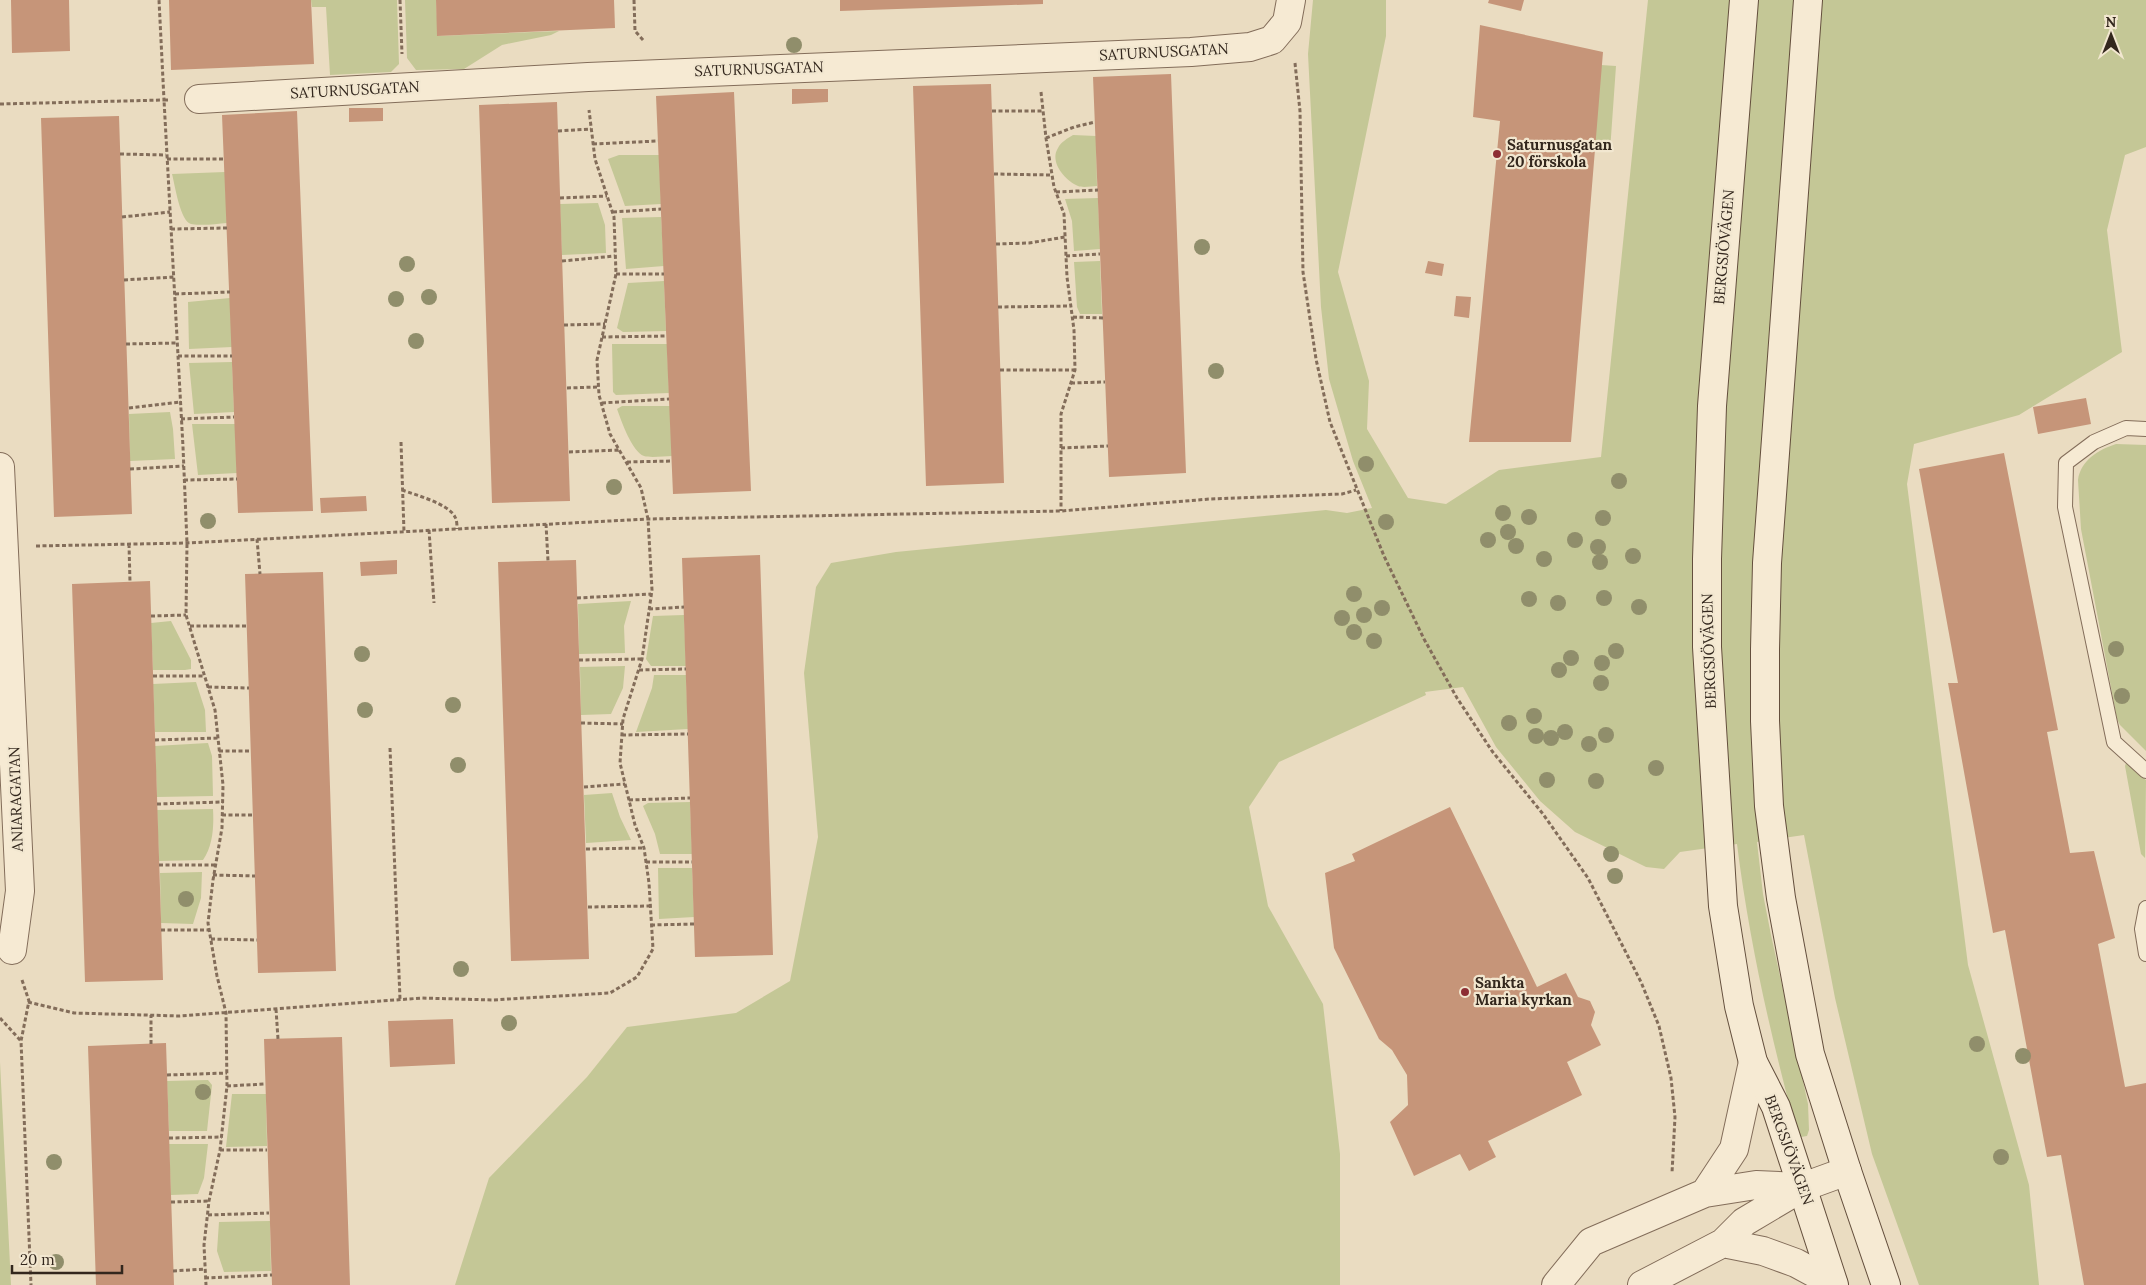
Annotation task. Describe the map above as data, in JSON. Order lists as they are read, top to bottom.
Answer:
{
  "streets": {
    "street": ["SATURNUSGATAN", "BERGSJÖVÄGEN", "ANIARAGATAN"]
  },
  "places": ["Saturnusgatan 20 förskola", "Sankta Maria kyrkan"],
  "scale_bar": "20 m",
  "north": "top"
}
